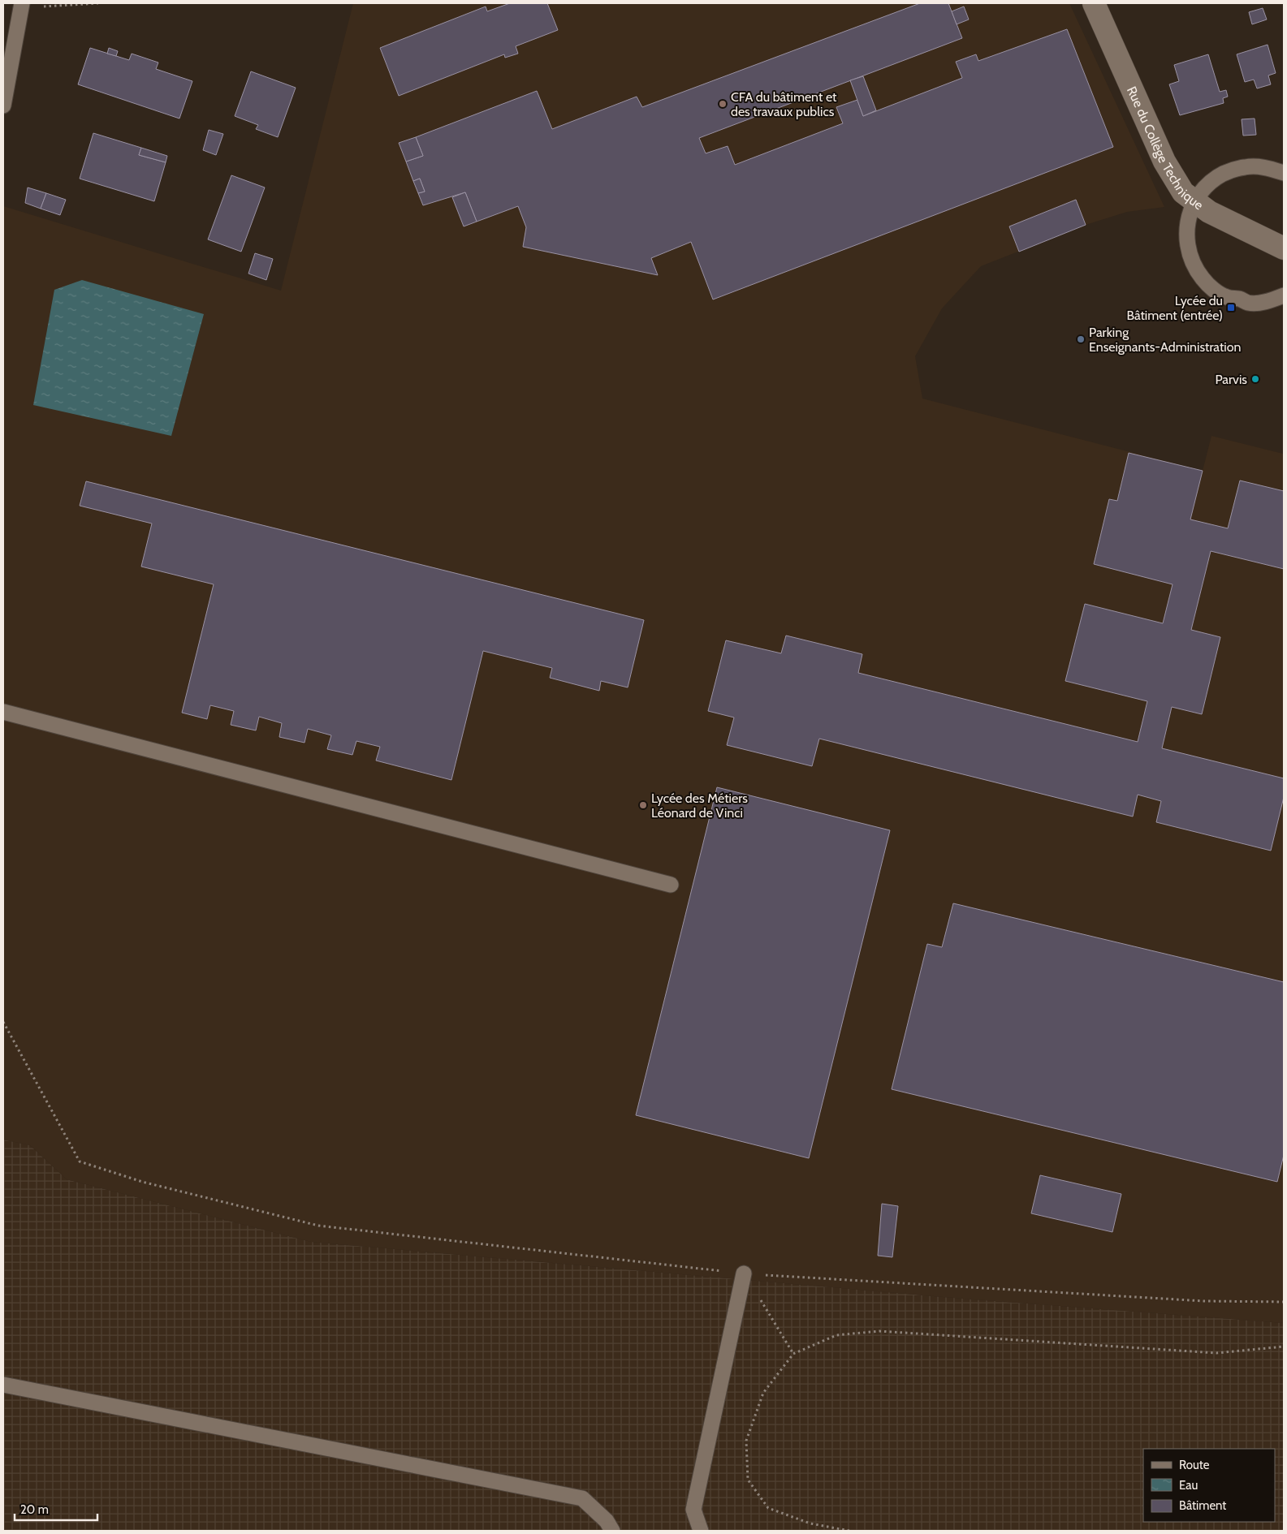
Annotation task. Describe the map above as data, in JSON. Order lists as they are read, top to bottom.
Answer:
{
  "streets": {
    "street": ["Rue du Collège Technique"]
  },
  "places": {
    "other": [
      "CFA du bâtiment et des travaux publics",
      "Parking Enseignants-Administration",
      "Parvis",
      "Lycée des Métiers Léonard de Vinci"
    ],
    "transit": ["Lycée du Bâtiment (entrée)"]
  },
  "legend": ["Route", "Eau", "Bâtiment"],
  "scale_bar": "20 m"
}
